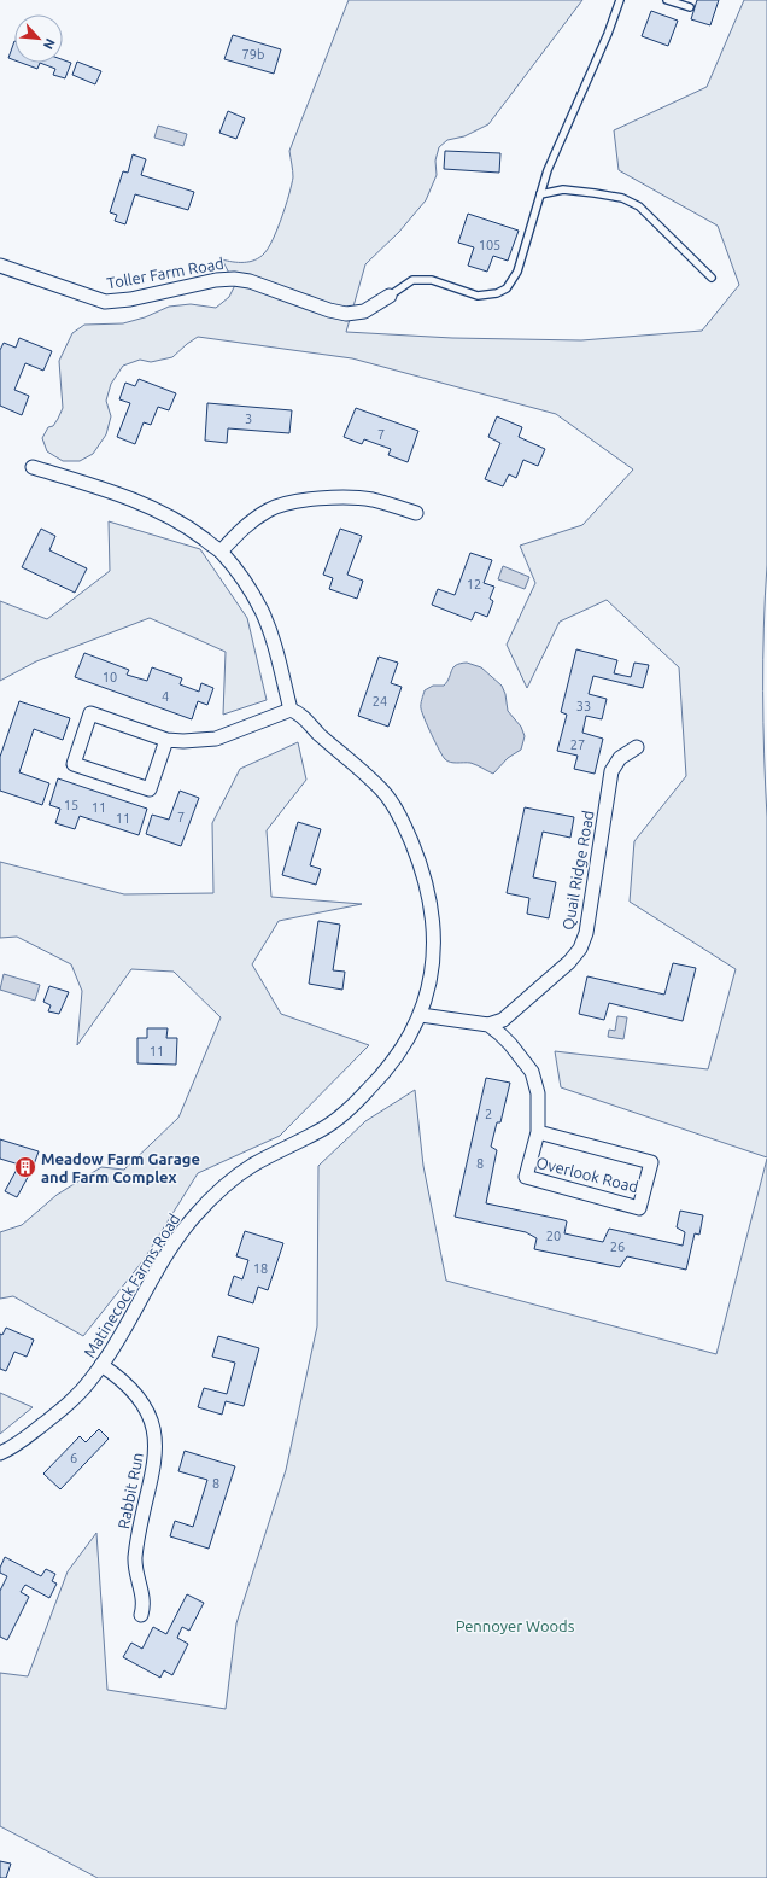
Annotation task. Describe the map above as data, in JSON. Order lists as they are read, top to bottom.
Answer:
{
  "streets": {
    "street": [
      "Toller Farm Road",
      "Quail Ridge Road",
      "Overlook Road",
      "Matinecock Farms Road",
      "Rabbit Run"
    ]
  },
  "crossings": [
    ["Quail Ridge Road", "Overlook Road"],
    ["Matinecock Farms Road", "Rabbit Run"]
  ],
  "parks": ["Pennoyer Woods"],
  "places": {
    "building": ["Meadow Farm Garage and Farm Complex"]
  },
  "house_numbers": [
    "79b",
    "105",
    "3",
    "7",
    "12",
    "10",
    "4",
    "24",
    "33",
    "27",
    "15",
    "11",
    "7",
    "11",
    "11",
    "2",
    "8",
    "20",
    "26",
    "18",
    "6",
    "8"
  ],
  "north": "bottom right"
}
